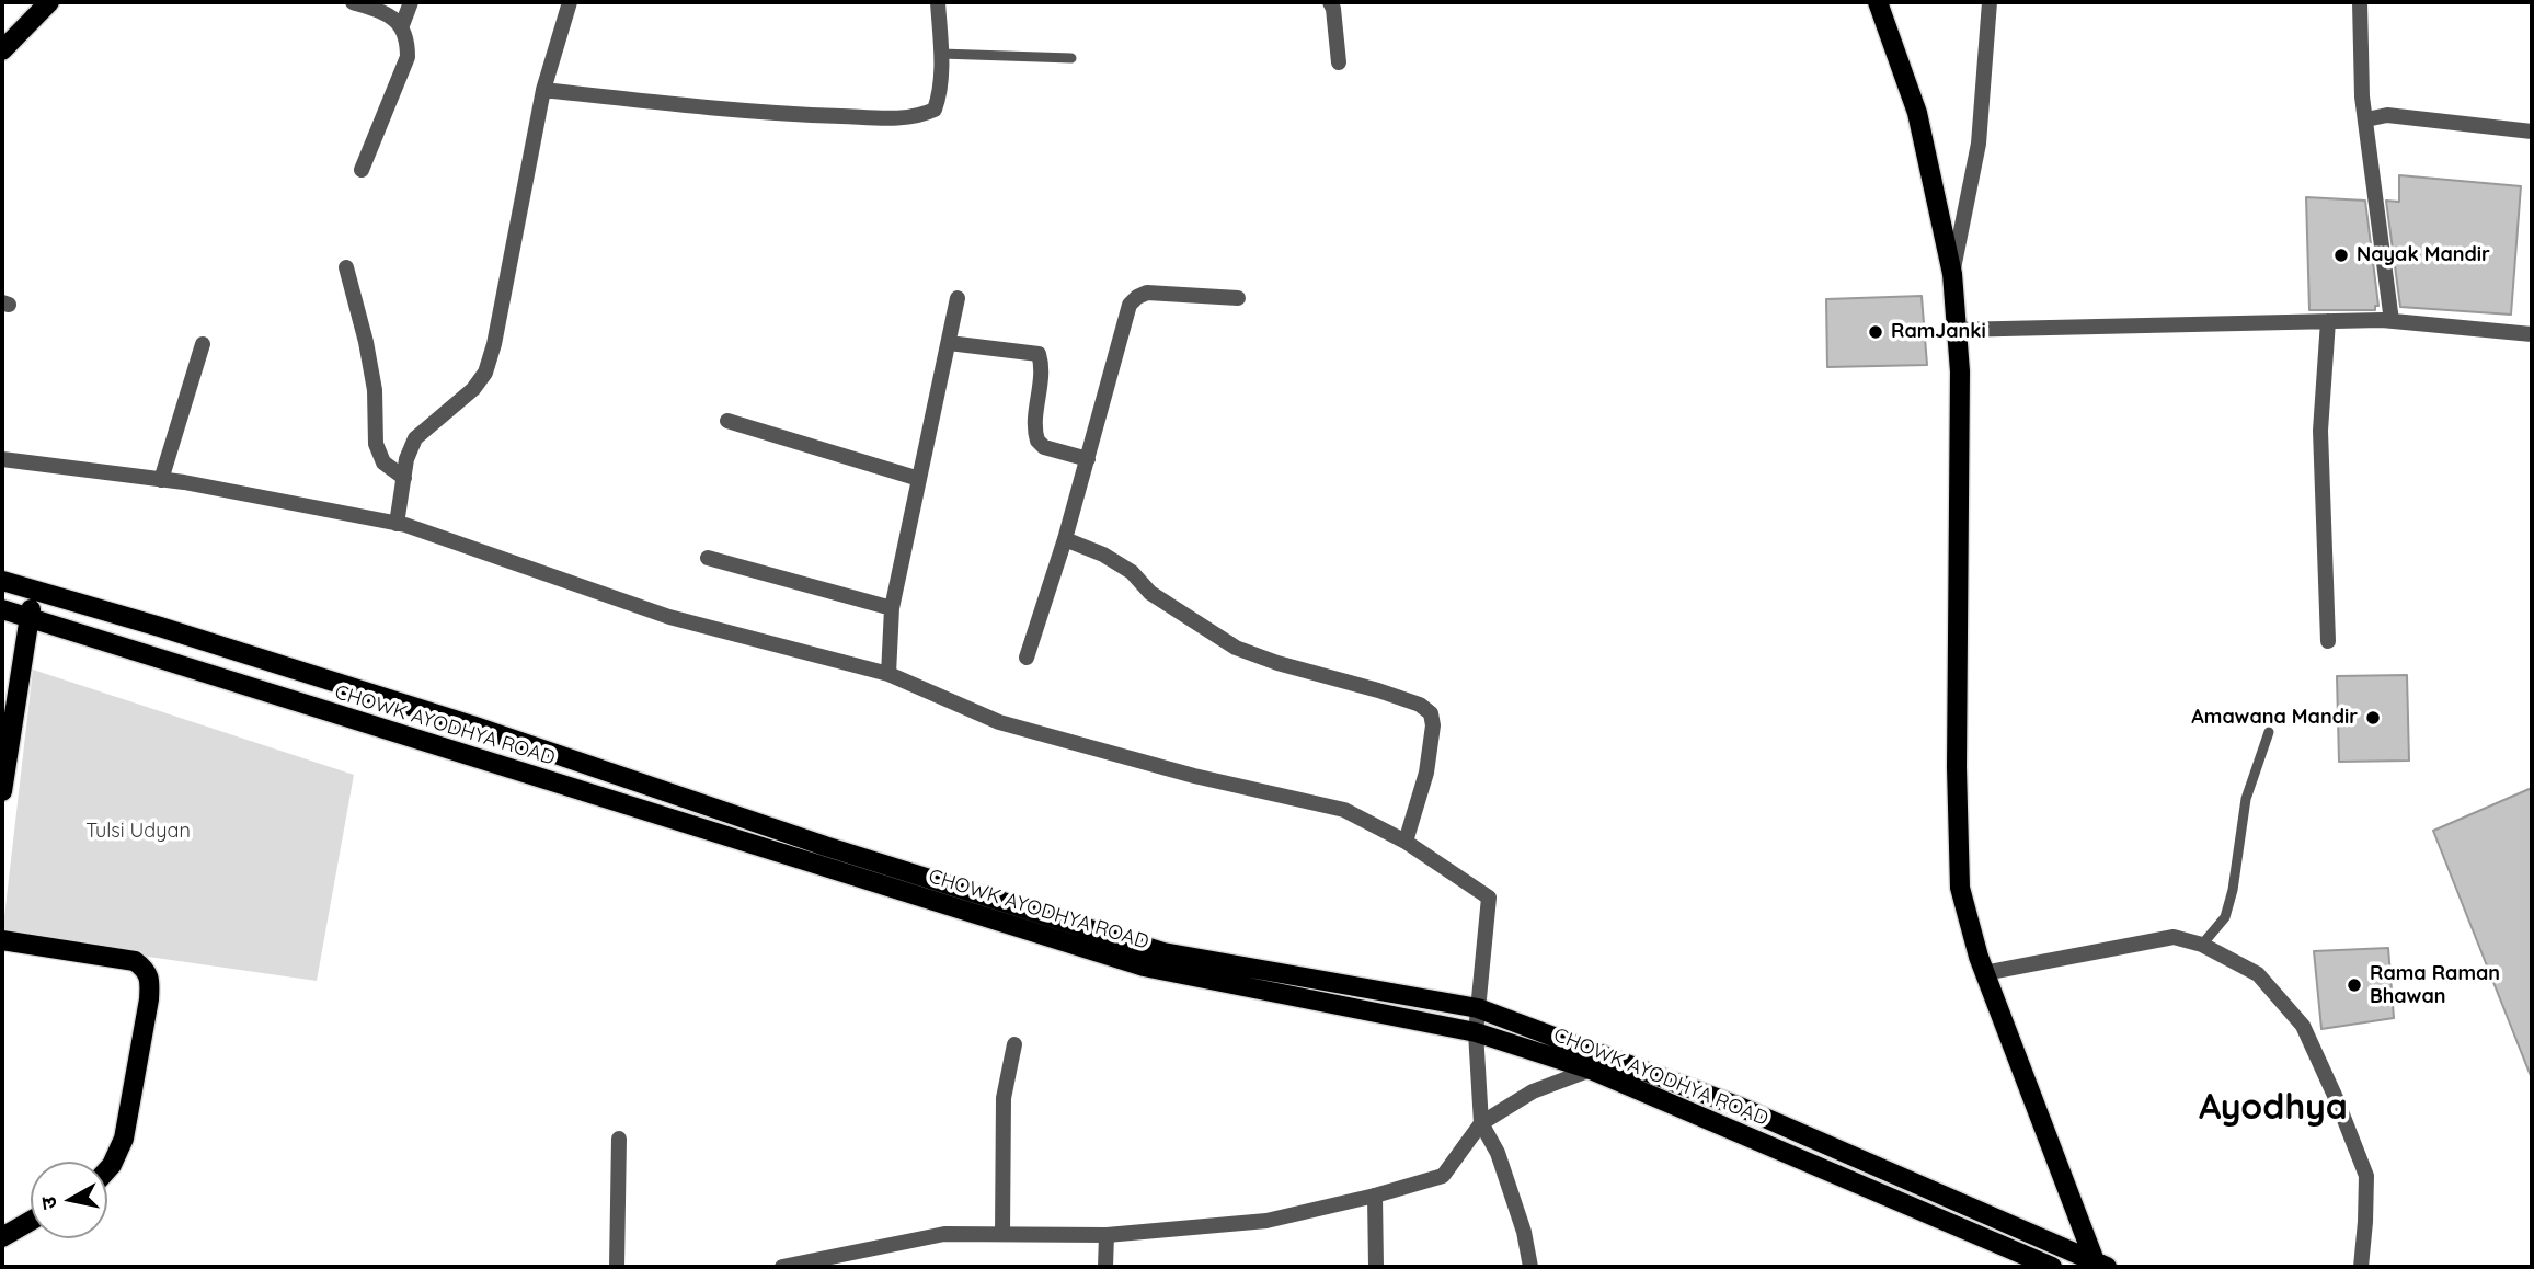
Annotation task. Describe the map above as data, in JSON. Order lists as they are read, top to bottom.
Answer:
{
  "streets": {
    "main road": ["CHOWK AYODHYA ROAD"]
  },
  "districts": ["Ayodhya"],
  "parks": ["Tulsi Udyan"],
  "places": [
    "Nayak Mandir",
    "RamJanki",
    "Amawana Mandir",
    "Rama Raman Bhawan"
  ],
  "north": "left"
}
